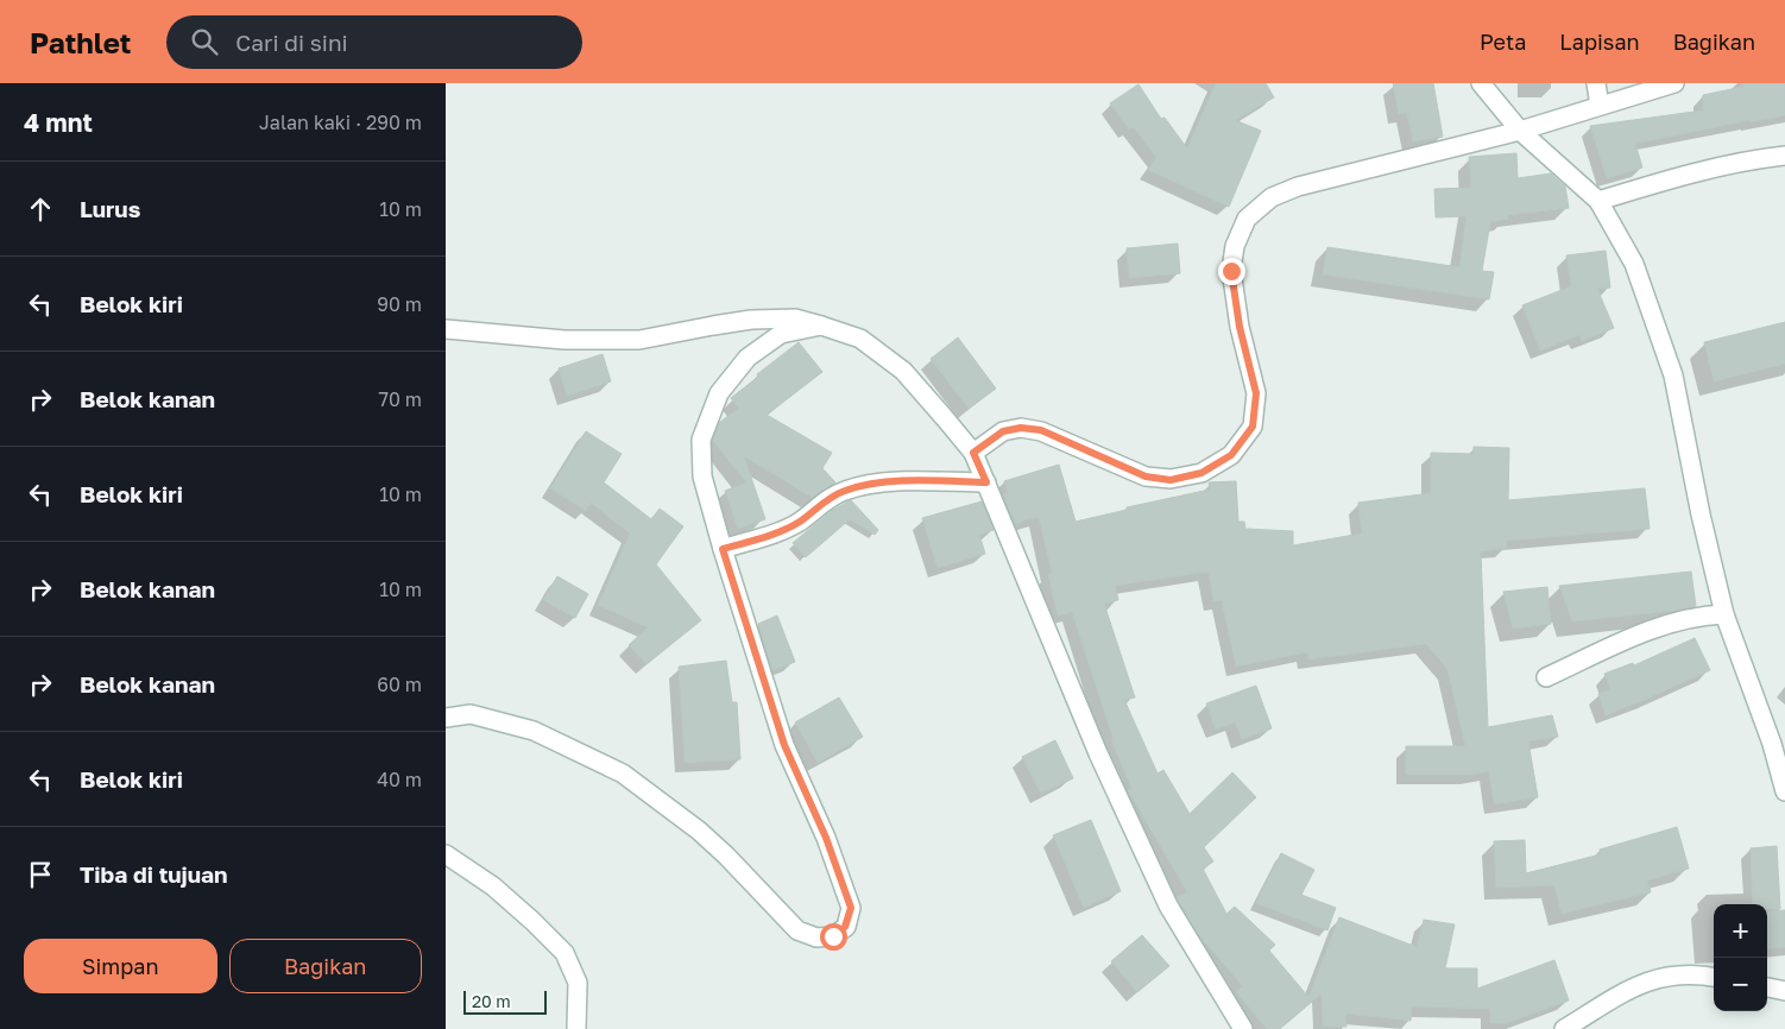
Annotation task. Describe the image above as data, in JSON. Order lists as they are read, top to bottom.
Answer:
{
  "scale_bar": "20 m",
  "page": {
    "header": "Pathlet",
    "search": "Cari di sini",
    "nav": ["Peta", "Lapisan", "Bagikan"],
    "heading": ["4 mnt", "Jalan kaki · 290 m"],
    "list": [
      ["Lurus", "10 m"],
      ["Belok kiri", "90 m"],
      ["Belok kanan", "70 m"],
      ["Belok kiri", "10 m"],
      ["Belok kanan", "10 m"],
      ["Belok kanan", "60 m"],
      ["Belok kiri", "40 m"],
      "Tiba di tujuan"
    ],
    "map_buttons": ["+", "−"],
    "buttons": ["Simpan", "Bagikan"],
    "scale": "20 m"
  }
}
